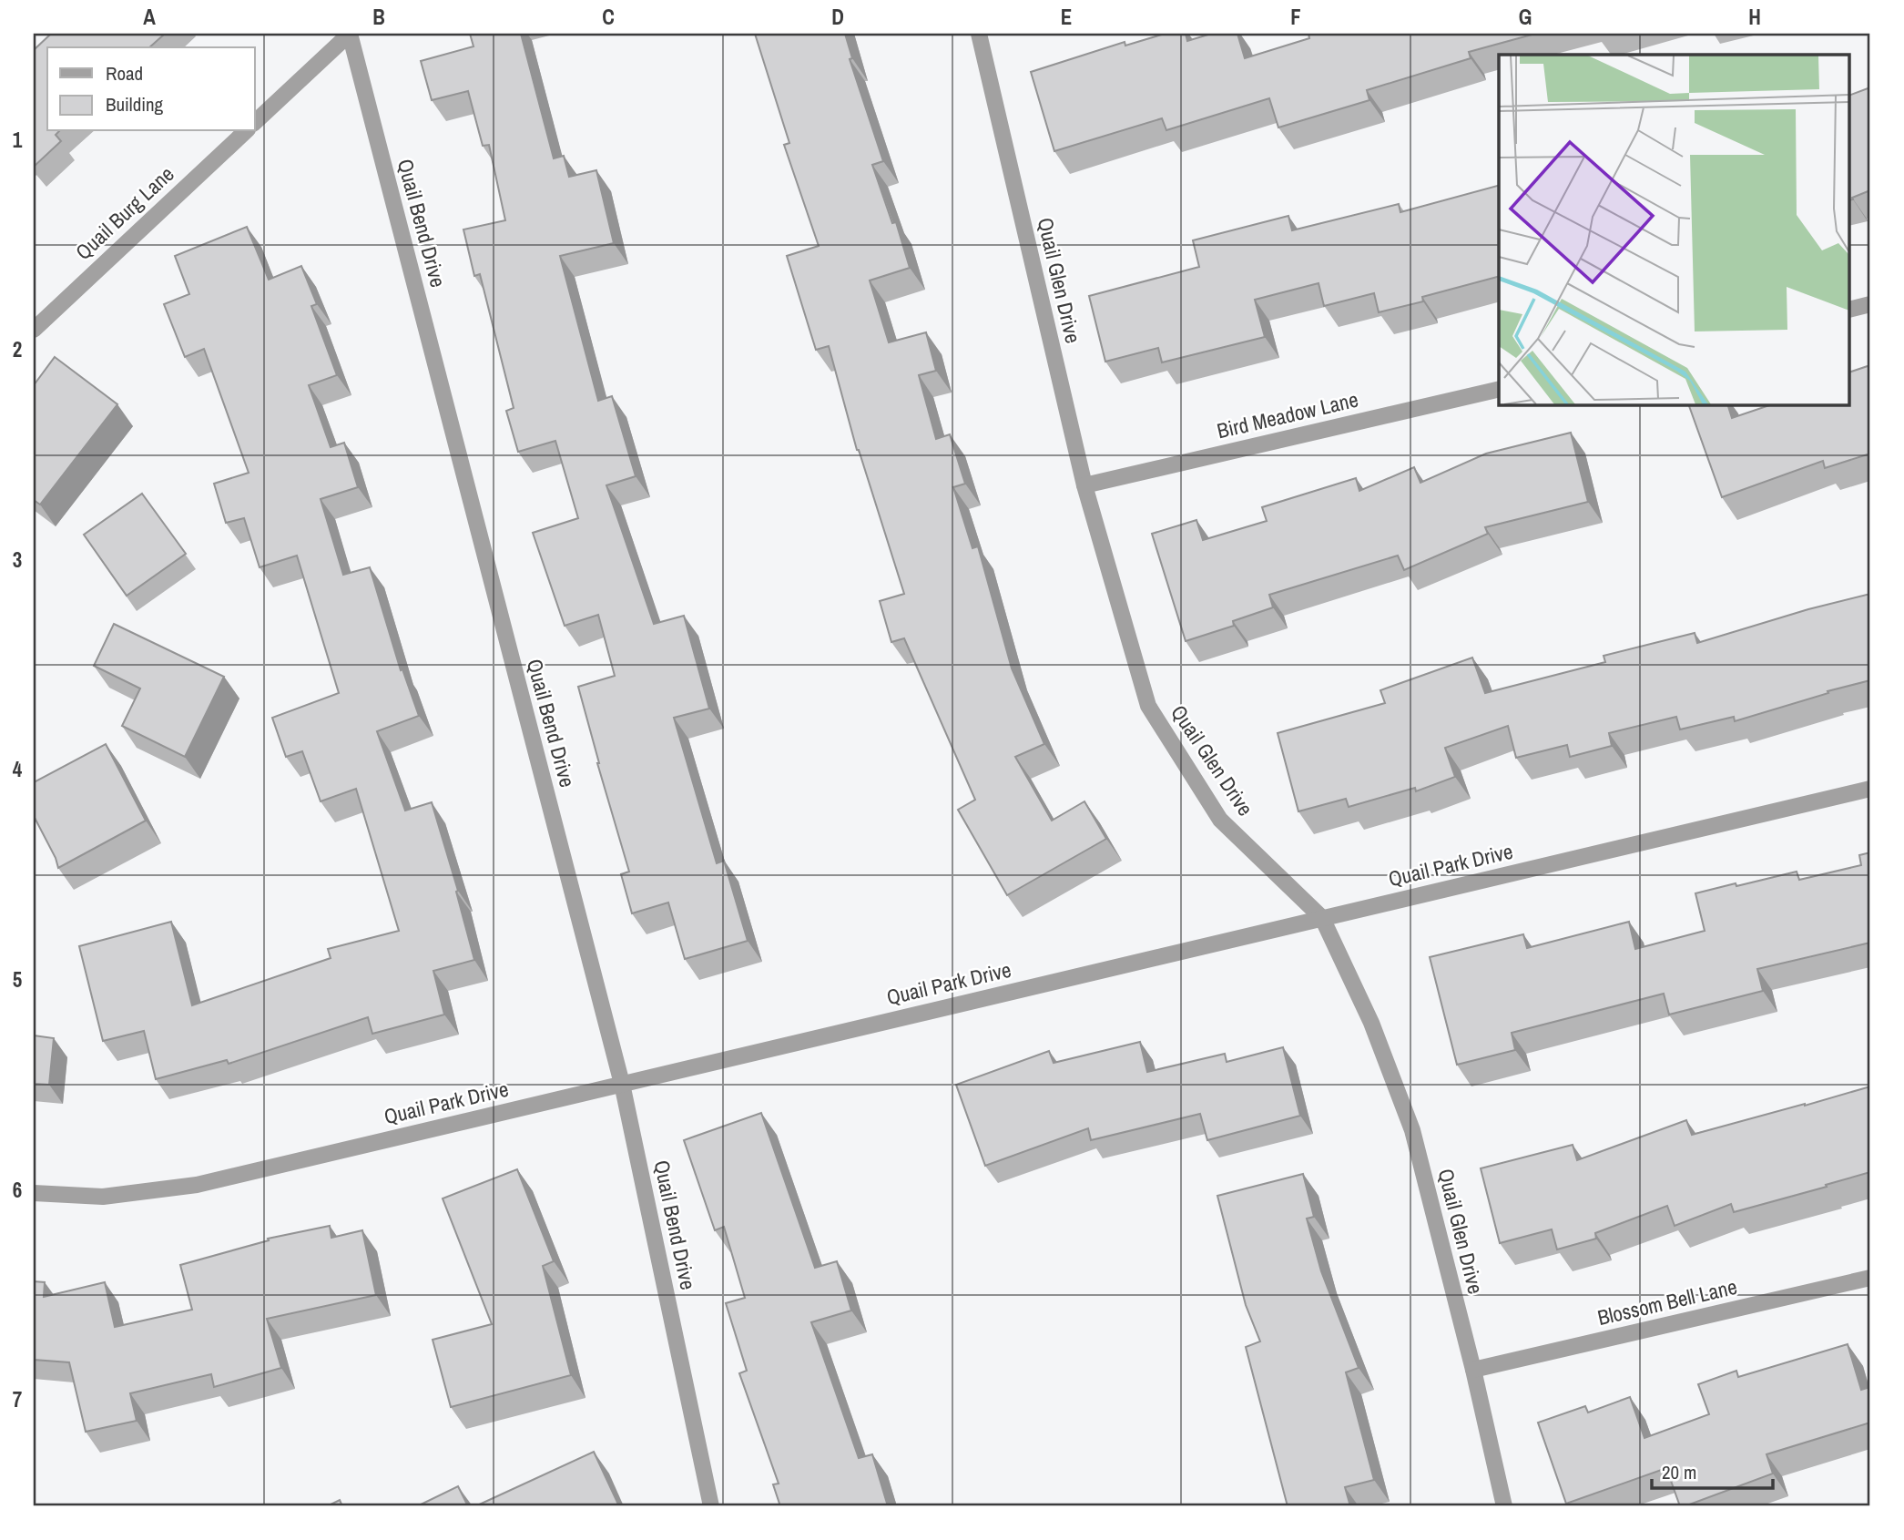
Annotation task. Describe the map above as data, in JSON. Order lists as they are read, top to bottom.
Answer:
{
  "streets": {
    "street": [
      "Quail Burg Lane",
      "Quail Bend Drive",
      "Quail Glen Drive",
      "Bird Meadow Lane",
      "Quail Park Drive",
      "Blossom Bell Lane"
    ]
  },
  "crossings": [
    ["Quail Bend Drive", "Quail Park Drive"],
    ["Quail Glen Drive", "Bird Meadow Lane"],
    ["Quail Glen Drive", "Quail Park Drive"],
    ["Quail Glen Drive", "Blossom Bell Lane"]
  ],
  "legend": ["Road", "Building"],
  "scale_bar": "20 m",
  "grid": {
    "columns": [
      "A",
      "B",
      "C",
      "D",
      "E",
      "F",
      "G",
      "H"
    ],
    "rows": [
      "1",
      "2",
      "3",
      "4",
      "5",
      "6",
      "7"
    ]
  }
}
